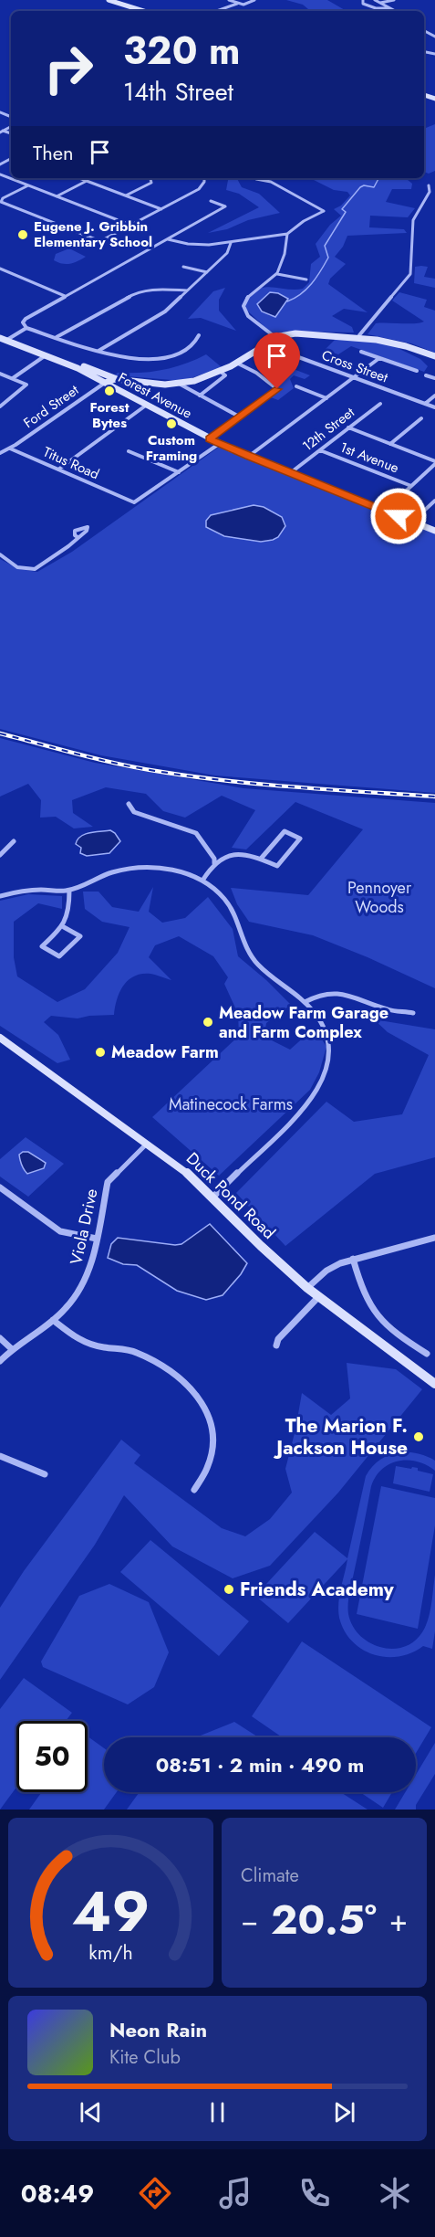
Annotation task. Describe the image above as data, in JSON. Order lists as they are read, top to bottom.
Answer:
{
  "streets": {
    "main road": ["Forest Avenue", "Duck Pond Road"],
    "street": [
      "Cross Street",
      "Ford Street",
      "12th Street",
      "1st Avenue",
      "Titus Road",
      "Viola Drive"
    ]
  },
  "crossings": [
    ["Forest Avenue", "Ford Street"],
    ["Forest Avenue", "12th Street"],
    ["Ford Street", "Titus Road"],
    ["12th Street", "1st Avenue"],
    ["Duck Pond Road", "Viola Drive"]
  ],
  "parks": ["Pennoyer Woods", "Matinecock Farms"],
  "places": [
    "Eugene J. Gribbin Elementary School",
    "Forest Bytes",
    "Custom Framing",
    "Meadow Farm Garage and Farm Complex",
    "Meadow Farm",
    "The Marion F. Jackson House",
    "Friends Academy"
  ],
  "page": {
    "turn": ["320 m", "14th Street"],
    "then": "Then",
    "limit": "50",
    "trip": "08:51 · 2 min · 490 m",
    "tile": "Climate",
    "heat": ["−", "20.5°", "+"],
    "song": ["Neon Rain", "Kite Club"],
    "tabs": "08:49",
    "gauge": ["49", "km/h"]
  }
}
